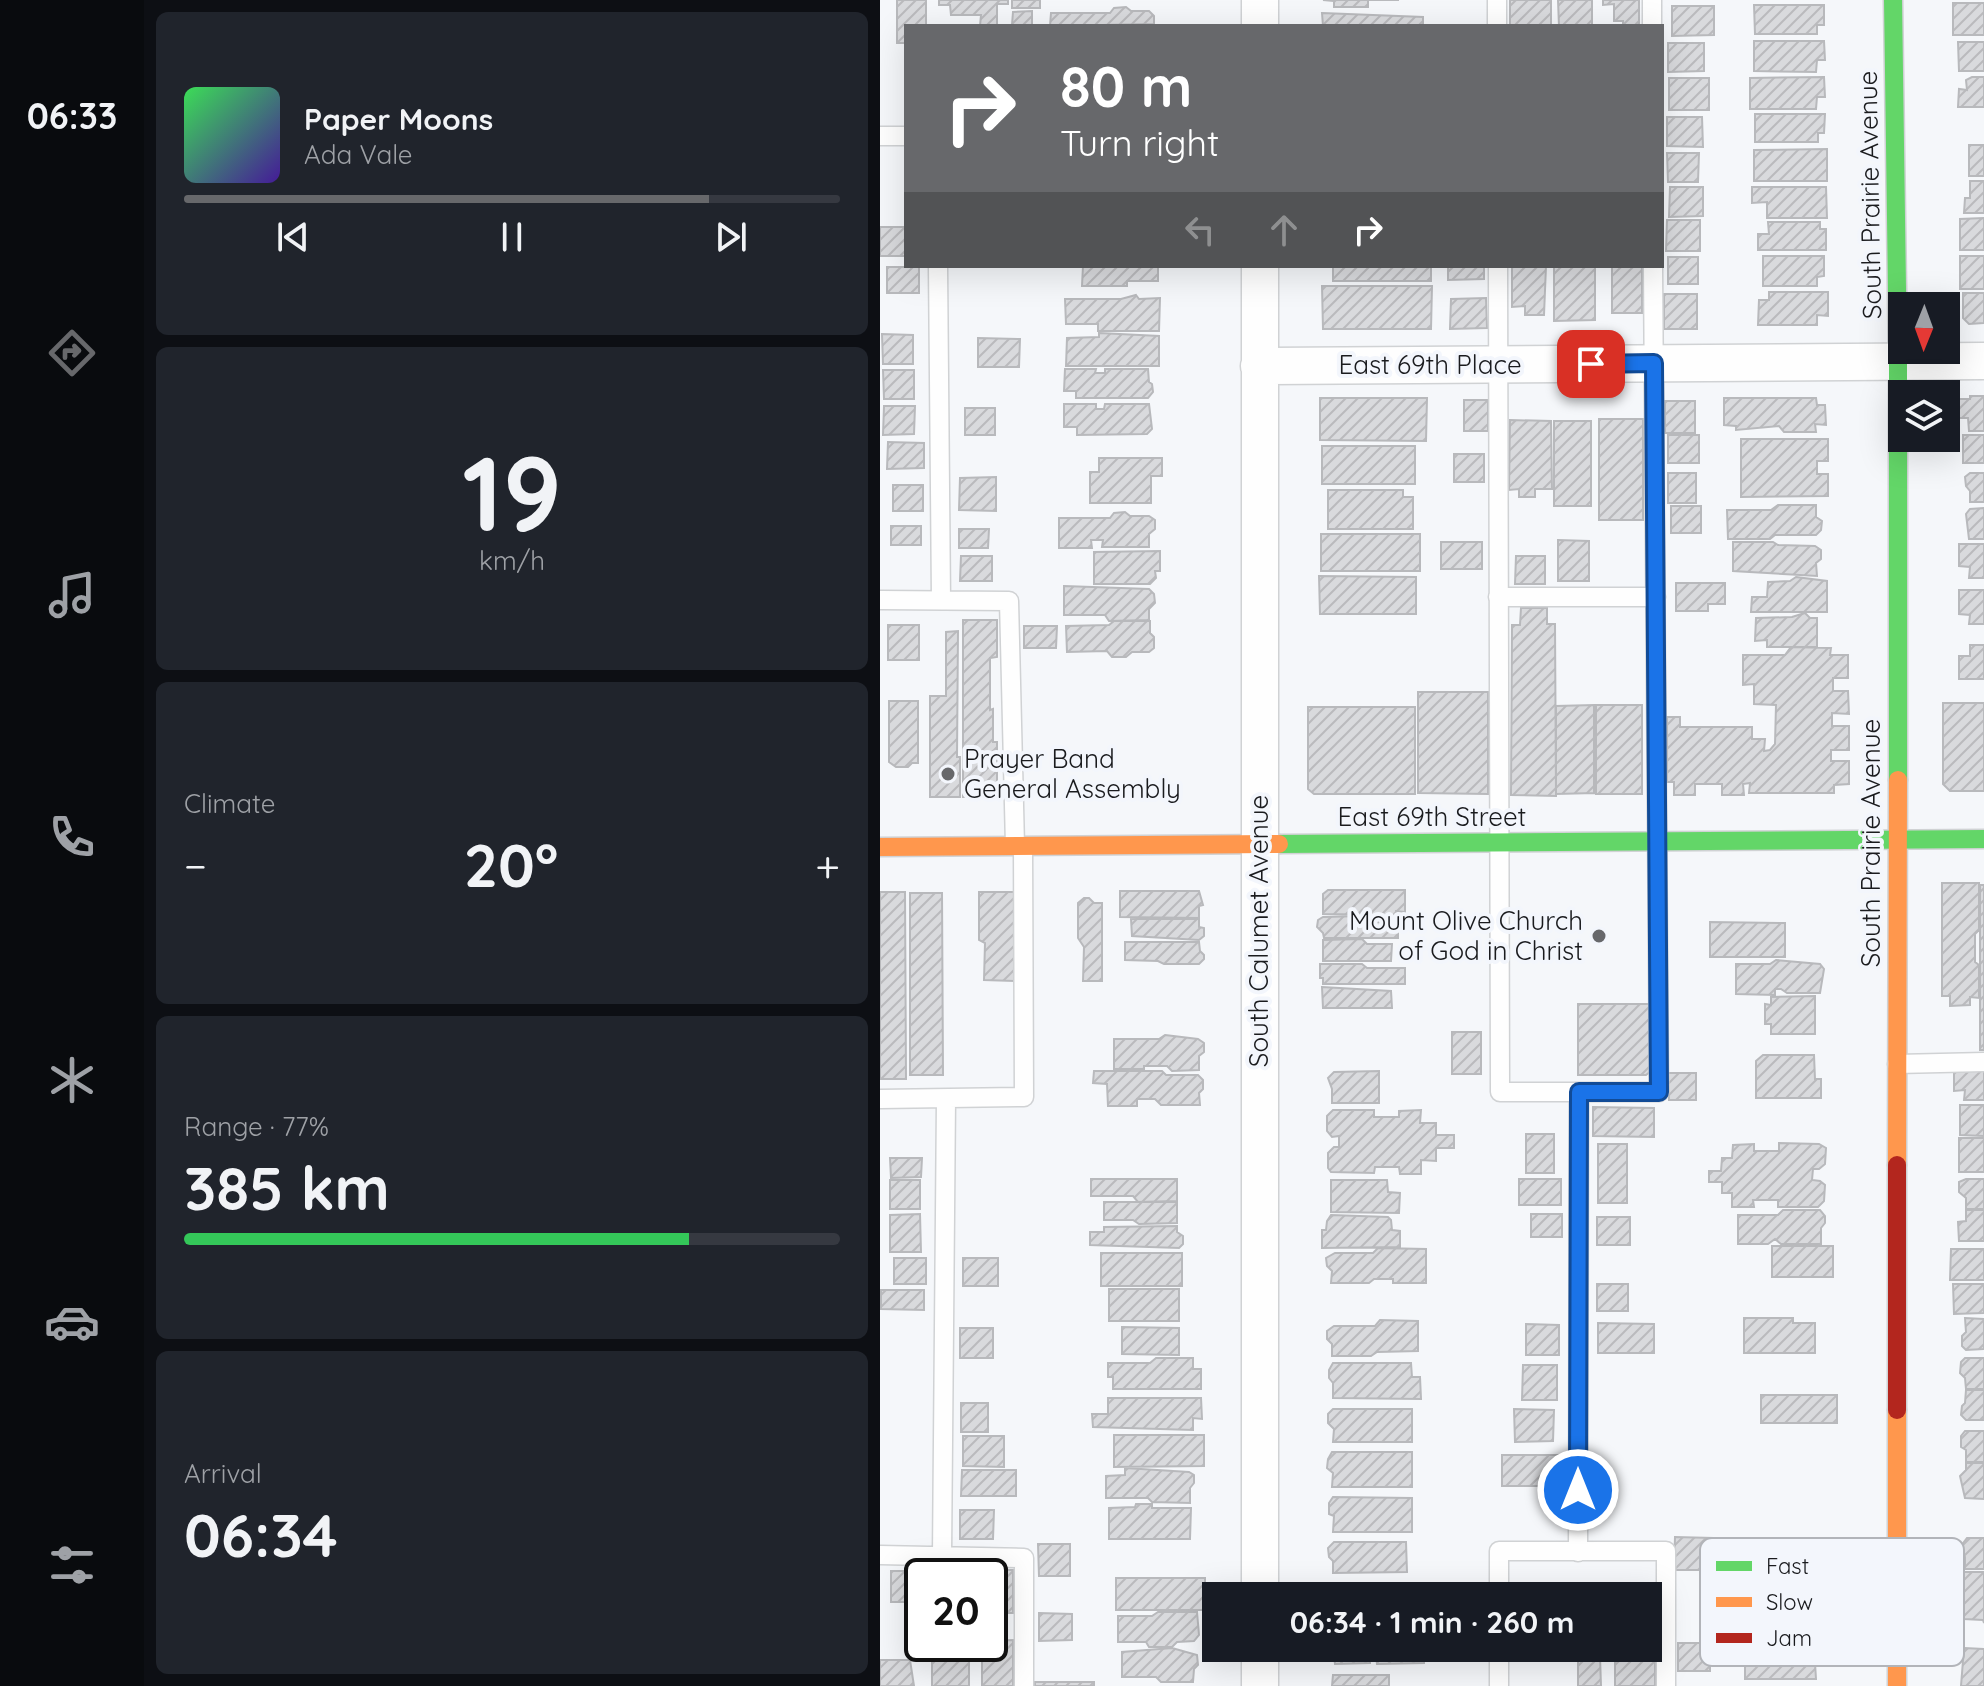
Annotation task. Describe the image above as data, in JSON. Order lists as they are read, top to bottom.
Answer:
{
  "streets": {
    "street": [
      "South Prairie Avenue",
      "East 69th Place",
      "East 69th Street",
      "South Calumet Avenue"
    ]
  },
  "crossings": [
    ["South Prairie Avenue", "East 69th Street"],
    ["East 69th Place", "South Calumet Avenue"],
    ["East 69th Street", "South Calumet Avenue"]
  ],
  "places": ["Prayer Band General Assembly", "Mount Olive Church of God in Christ"],
  "legend": ["Fast", "Slow", "Jam"],
  "north": "bottom",
  "page": {
    "tabs": "06:33",
    "turn": ["80 m", "Turn right"],
    "song": ["Paper Moons", "Ada Vale"],
    "tile": [
      ["19", "km/h"],
      "Climate",
      ["Range · 77%", "385 km"],
      ["Arrival", "06:34"]
    ],
    "heat": ["−", "20°", "+"],
    "limit": "20",
    "trip": "06:34 · 1 min · 260 m"
  }
}
